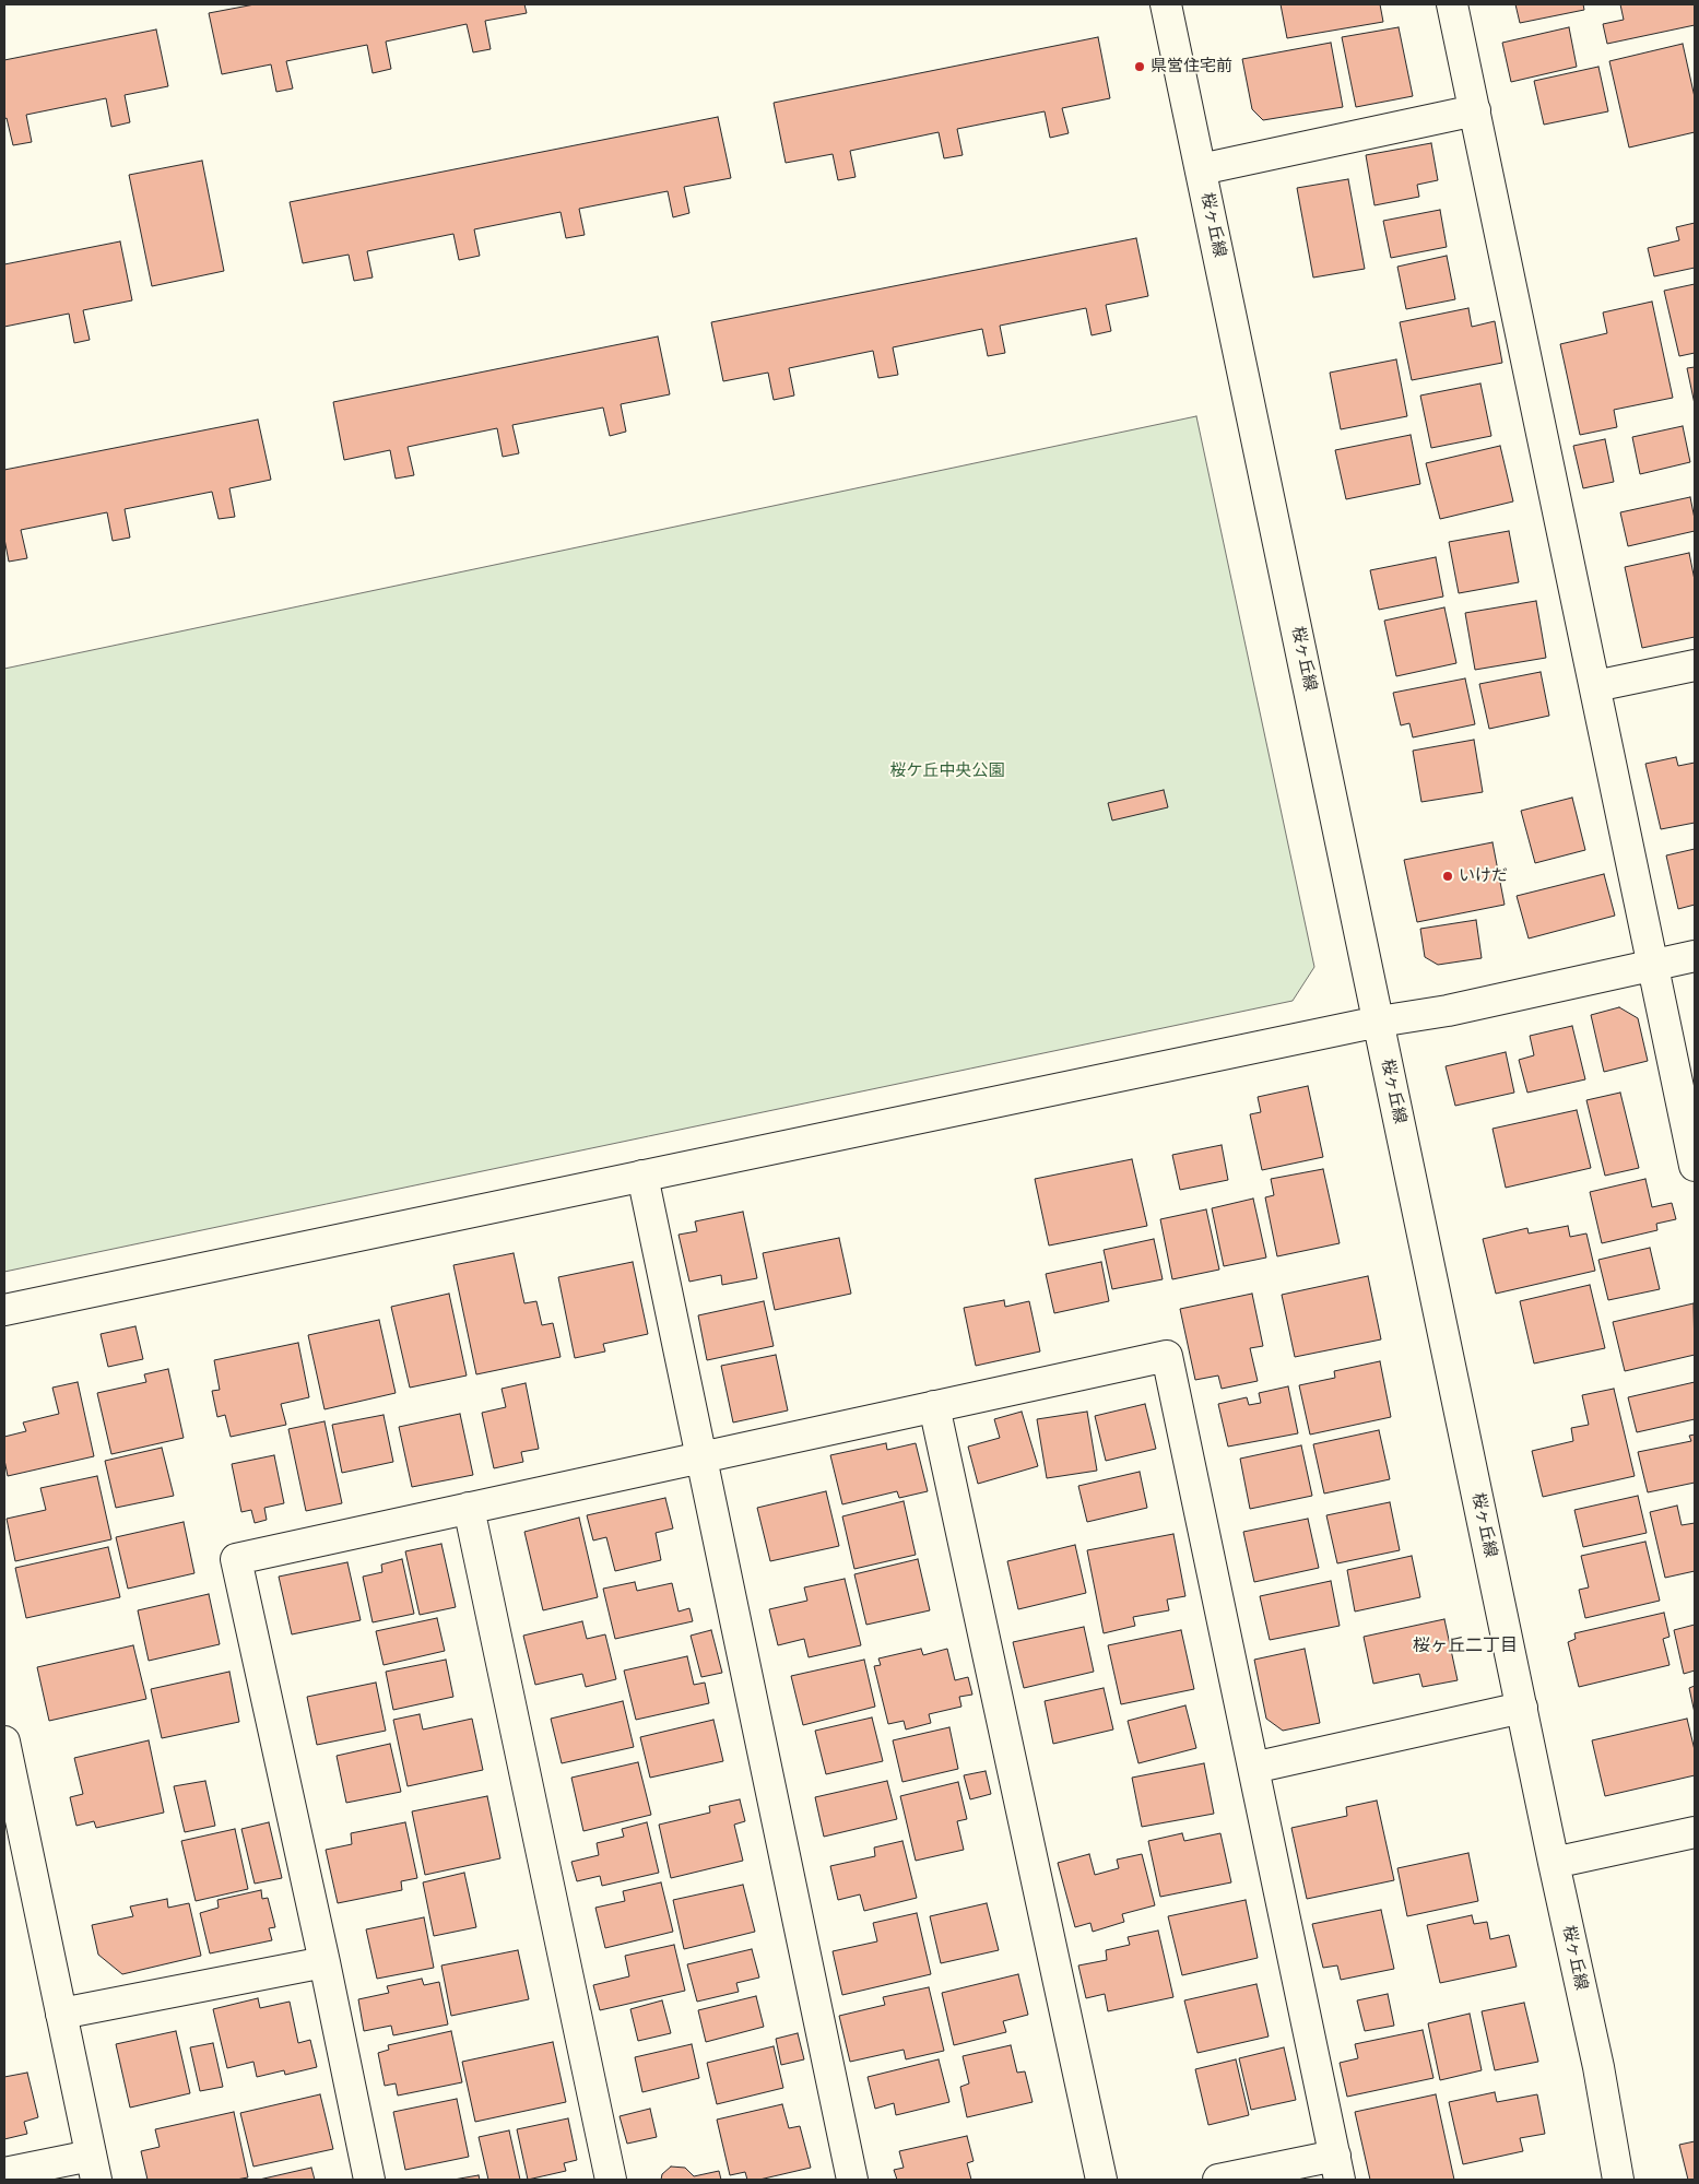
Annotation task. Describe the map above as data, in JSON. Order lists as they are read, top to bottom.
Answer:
{
  "streets": {
    "street": ["桜ヶ丘線"]
  },
  "districts": ["桜ヶ丘二丁目"],
  "parks": ["桜ケ丘中央公園"],
  "places": ["県営住宅前", "いけだ"]
}
